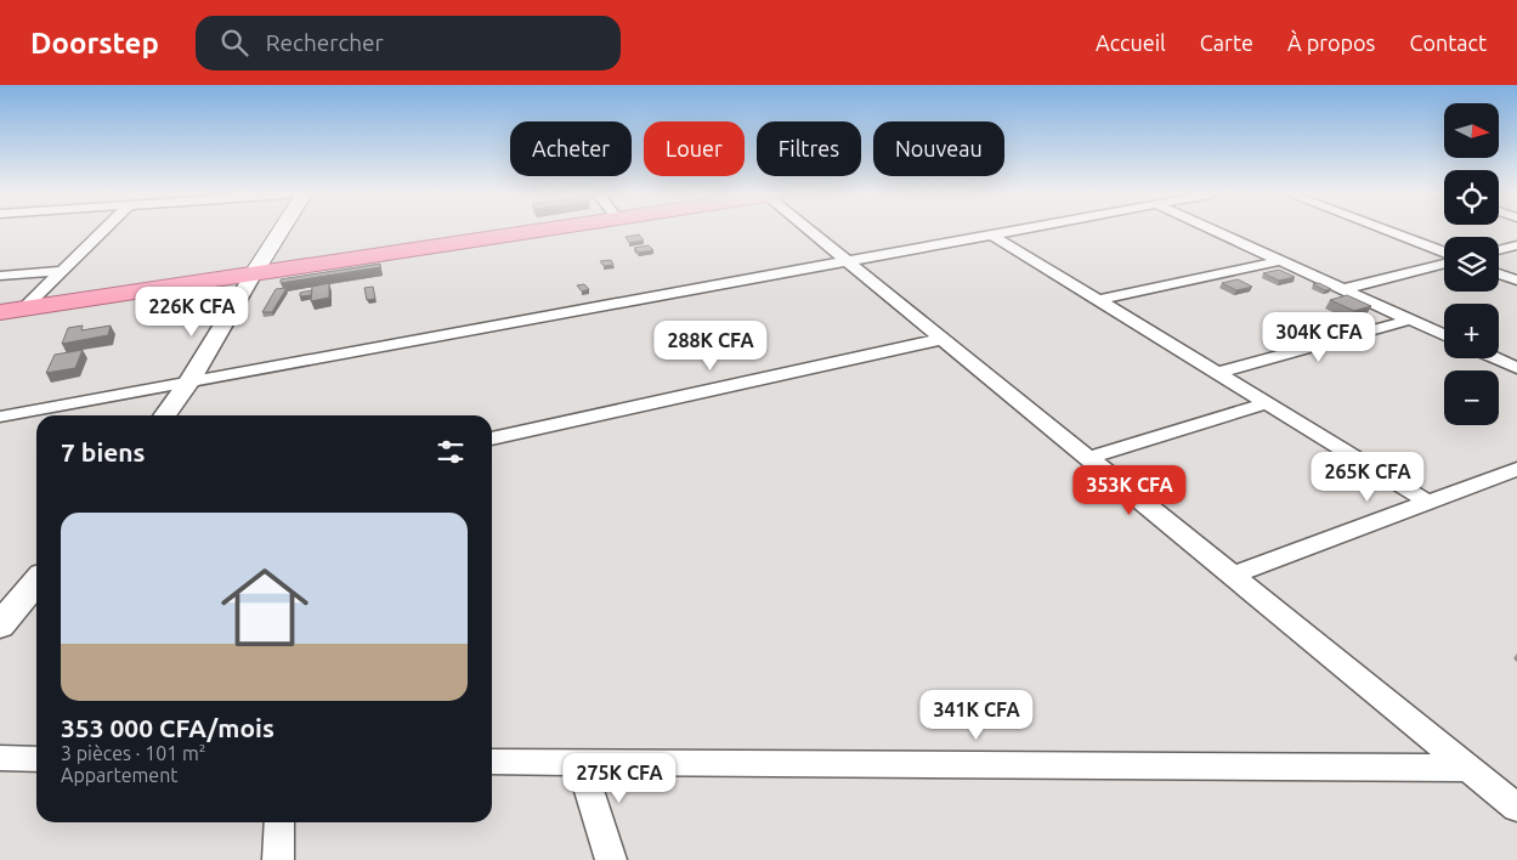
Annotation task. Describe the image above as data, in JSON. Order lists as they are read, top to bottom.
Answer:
{
  "north": "right",
  "page": {
    "header": "Doorstep",
    "search": "Rechercher",
    "nav": [
      "Accueil",
      "Carte",
      "À propos",
      "Contact"
    ],
    "map_buttons": ["+", "−"],
    "chip": [
      "Acheter",
      "Louer",
      "Filtres",
      "Nouveau"
    ],
    "price": [
      "226K CFA",
      "304K CFA",
      "288K CFA",
      "265K CFA",
      "353K CFA",
      "341K CFA",
      "275K CFA"
    ],
    "heading": "7 biens",
    "list": [
      {
        "name": "353 000 CFA/mois",
        "note": "3 pièces · 101 m² · Appartement"
      }
    ]
  }
}
